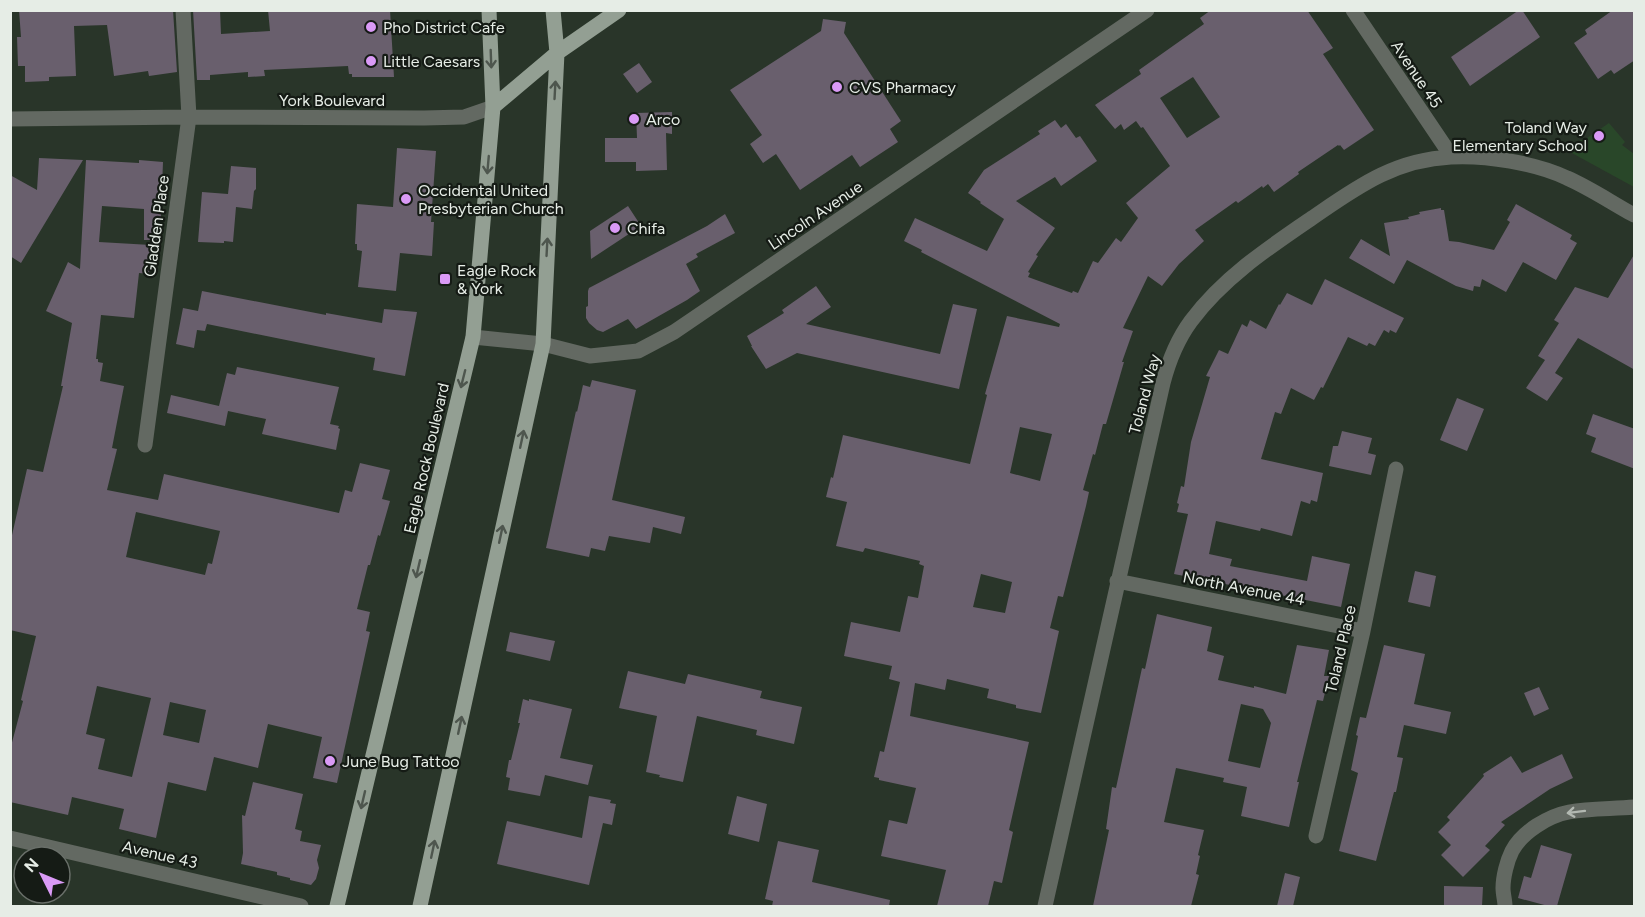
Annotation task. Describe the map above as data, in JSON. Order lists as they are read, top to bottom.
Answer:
{
  "streets": {
    "main road": ["York Boulevard", "Eagle Rock Boulevard"],
    "street": [
      "Avenue 45",
      "Lincoln Avenue",
      "Gladden Place",
      "Toland Way",
      "North Avenue 44",
      "Toland Place",
      "Avenue 43"
    ]
  },
  "crossings": [
    ["Avenue 45", "Toland Way"],
    ["York Boulevard", "Gladden Place"],
    ["York Boulevard", "Eagle Rock Boulevard"],
    ["Lincoln Avenue", "Eagle Rock Boulevard"],
    ["Toland Way", "North Avenue 44"],
    ["North Avenue 44", "Toland Place"]
  ],
  "places": {
    "other": [
      "Pho District Cafe",
      "Little Caesars",
      "CVS Pharmacy",
      "Arco",
      "Toland Way Elementary School",
      "Occidental United Presbyterian Church",
      "Chifa",
      "June Bug Tattoo"
    ],
    "transit": ["Eagle Rock & York"]
  },
  "north": "top left"
}
